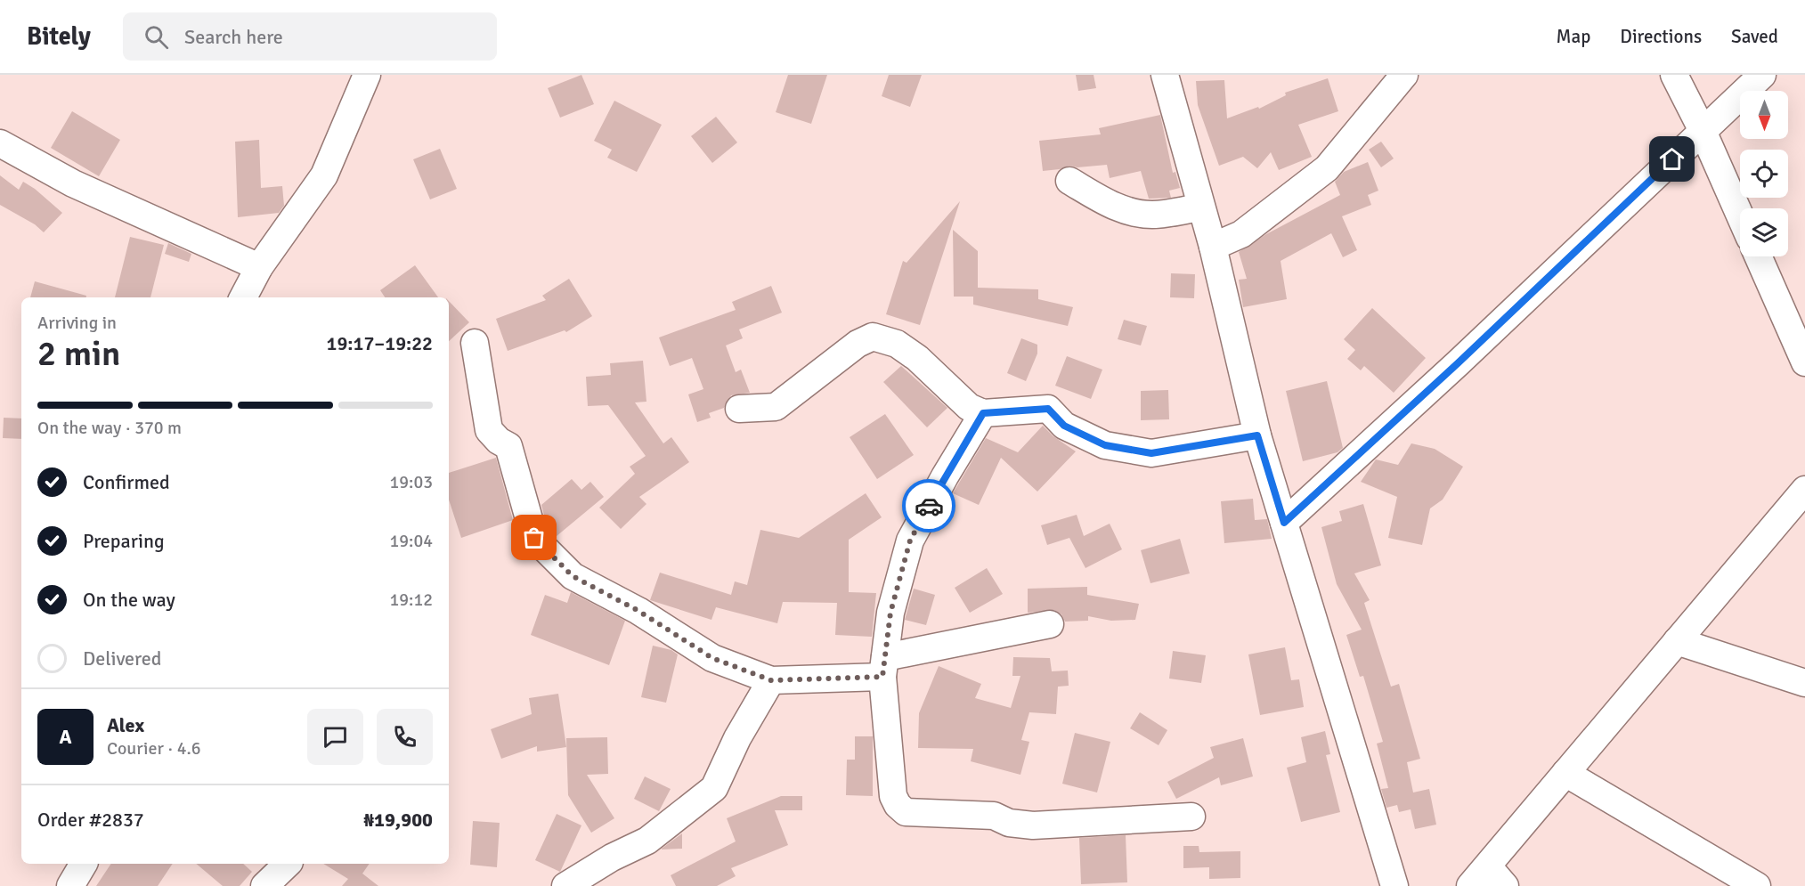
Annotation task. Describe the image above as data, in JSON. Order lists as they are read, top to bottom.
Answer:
{
  "north": "bottom",
  "page": {
    "header": "Bitely",
    "search": "Search here",
    "nav": ["Map", "Directions", "Saved"],
    "heading": ["2 min", "Arriving in", "19:17–19:22"],
    "panel": [
      "Alex",
      "Courier · 4.6",
      "Order #2837",
      "₦19,900"
    ],
    "bar": "On the way · 370 m",
    "list": [
      ["Confirmed", "19:03"],
      ["Preparing", "19:04"],
      ["On the way", "19:12"],
      "Delivered"
    ],
    "round": "A"
  }
}
